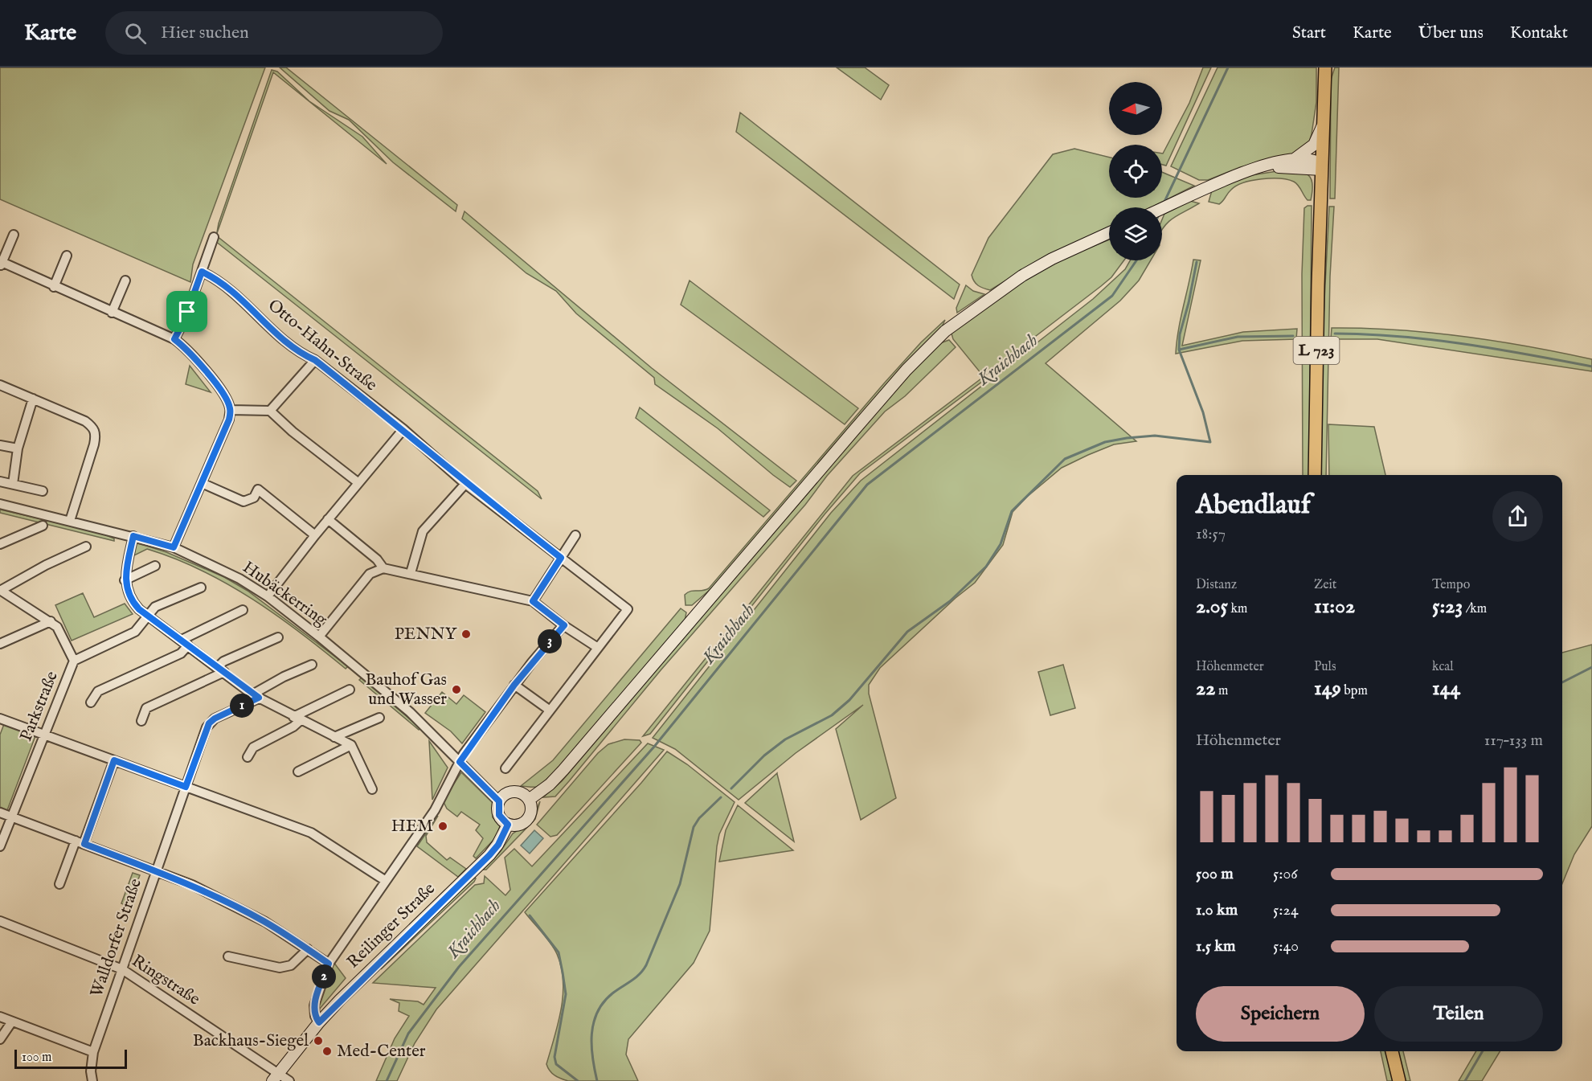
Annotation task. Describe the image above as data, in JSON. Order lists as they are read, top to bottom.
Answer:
{
  "streets": {
    "main road": ["L 723", "Reilinger Straße"],
    "street": [
      "Otto-Hahn-Straße",
      "Hubäckerring",
      "Parkstraße",
      "Walldorfer Straße",
      "Ringstraße"
    ]
  },
  "crossings": [
    ["Hubäckerring", "Reilinger Straße"],
    ["Reilinger Straße", "Ringstraße"],
    ["Walldorfer Straße", "Ringstraße"]
  ],
  "water": ["Kraichbach"],
  "places": [
    "PENNY",
    "Bauhof Gas und Wasser",
    "HEM",
    "Backhaus-Siegel",
    "Med-Center"
  ],
  "scale_bar": "100 m",
  "north": "left",
  "page": {
    "header": "Karte",
    "search": "Hier suchen",
    "nav": [
      "Start",
      "Karte",
      "Über uns",
      "Kontakt"
    ],
    "heading": ["Abendlauf", "18:57"],
    "stats": [
      ["Distanz", "2.05 km"],
      ["Zeit", "11:02"],
      ["Tempo", "5:23 /km"],
      ["Höhenmeter", "22 m"],
      ["Puls", "149 bpm"],
      ["kcal", "144"]
    ],
    "pins": ["3", "1", "2"],
    "chart": ["Höhenmeter", "117–133 m"],
    "list": [
      {
        "name": "500 m",
        "note": "5:06"
      },
      {
        "name": "1.0 km",
        "note": "5:24"
      },
      {
        "name": "1.5 km",
        "note": "5:40"
      }
    ],
    "buttons": ["Speichern", "Teilen"],
    "scale": "100 m"
  }
}
